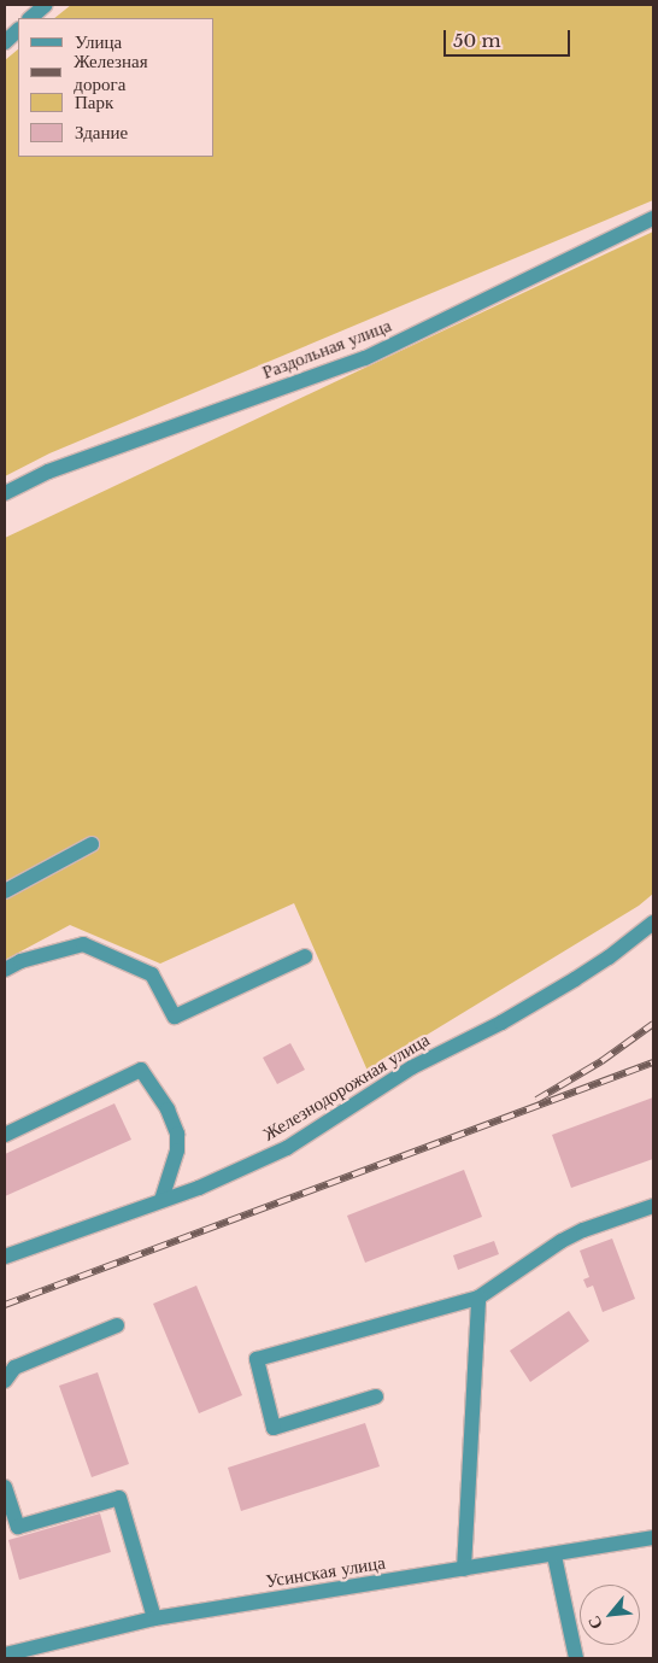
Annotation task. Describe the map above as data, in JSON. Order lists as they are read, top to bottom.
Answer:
{
  "streets": {
    "street": ["Раздольная улица", "Железнодорожная улица", "Усинская улица"]
  },
  "legend": [
    "Улица",
    "Железная дорога",
    "Парк",
    "Здание"
  ],
  "scale_bar": "50 m",
  "north": "bottom left"
}
